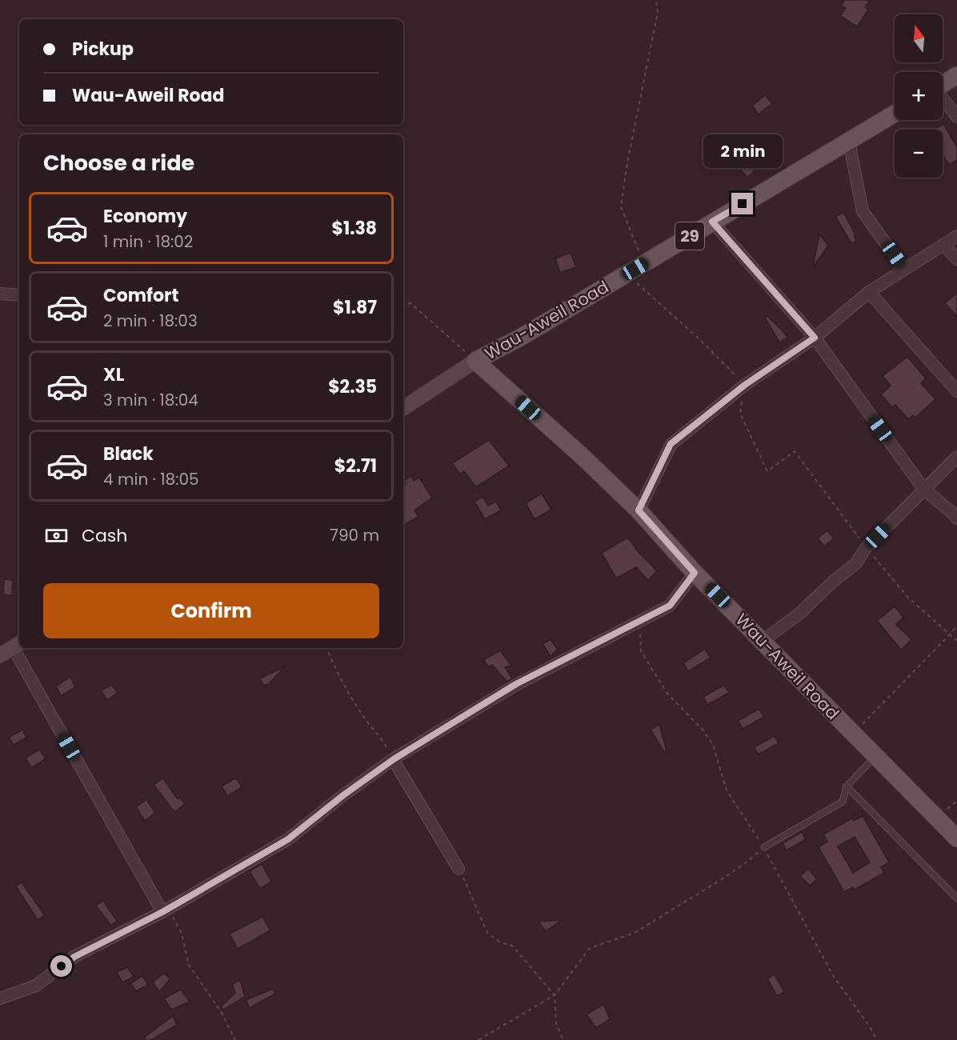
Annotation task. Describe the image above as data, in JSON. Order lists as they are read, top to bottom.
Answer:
{
  "streets": {
    "main road": ["29", "Wau-Aweil Road"]
  },
  "north": "top",
  "page": {
    "map_buttons": ["+", "−"],
    "banner": ["Pickup", "Wau-Aweil Road"],
    "bubble": "2 min",
    "heading": "Choose a ride",
    "list": [
      {
        "name": "Economy",
        "note": "1 min · 18:02",
        "value": "$1.38"
      },
      {
        "name": "Comfort",
        "note": "2 min · 18:03",
        "value": "$1.87"
      },
      {
        "name": "XL",
        "note": "3 min · 18:04",
        "value": "$2.35"
      },
      {
        "name": "Black",
        "note": "4 min · 18:05",
        "value": "$2.71"
      }
    ],
    "pay": ["Cash", "790 m"],
    "buttons": "Confirm"
  }
}
